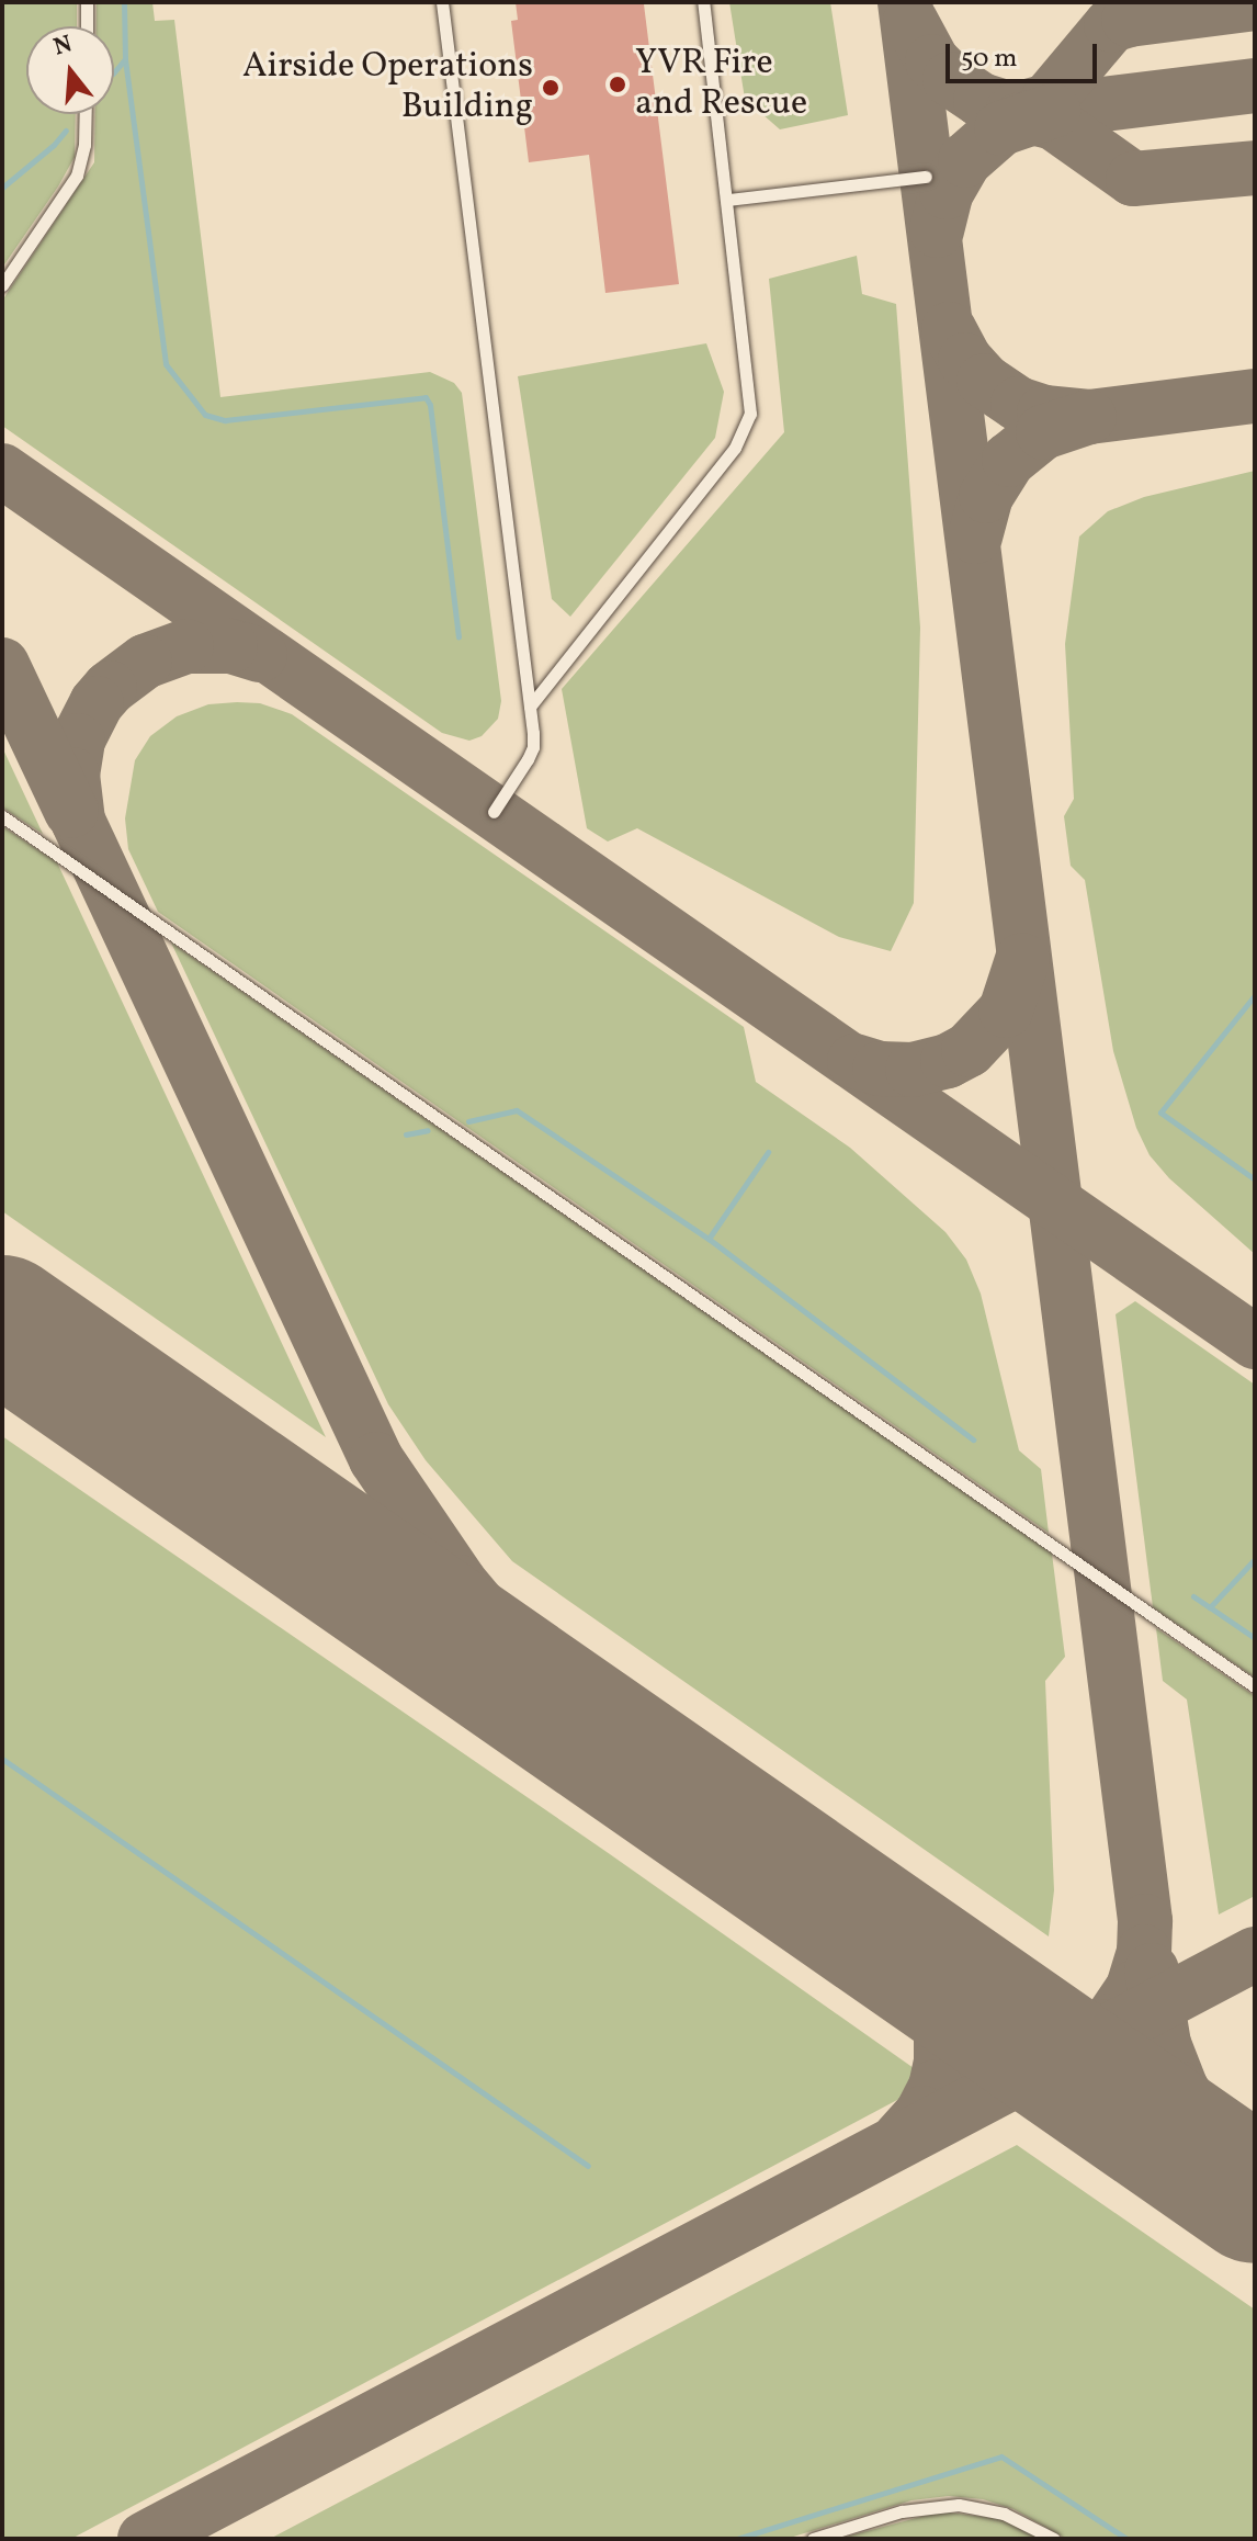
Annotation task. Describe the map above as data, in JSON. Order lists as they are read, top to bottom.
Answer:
{
  "places": ["YVR Fire and Rescue", "Airside Operations Building"],
  "scale_bar": "50 m",
  "north": "top"
}
